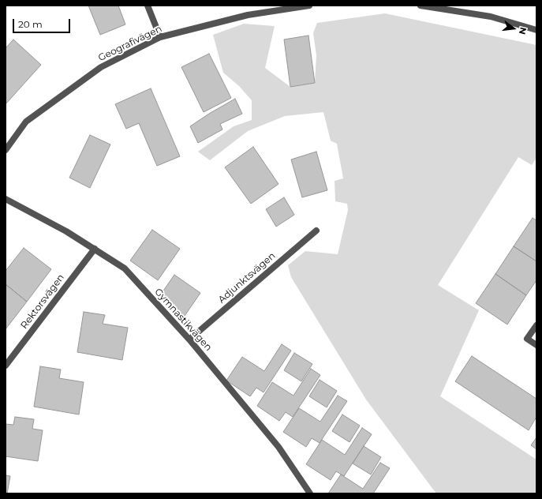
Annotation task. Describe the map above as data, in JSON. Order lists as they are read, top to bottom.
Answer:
{
  "streets": {
    "street": [
      "Geografivägen",
      "Adjunktsvägen",
      "Rektorsvägen",
      "Gymnastikvägen"
    ]
  },
  "crossings": [
    ["Adjunktsvägen", "Gymnastikvägen"],
    ["Rektorsvägen", "Gymnastikvägen"]
  ],
  "scale_bar": "20 m",
  "north": "right"
}
